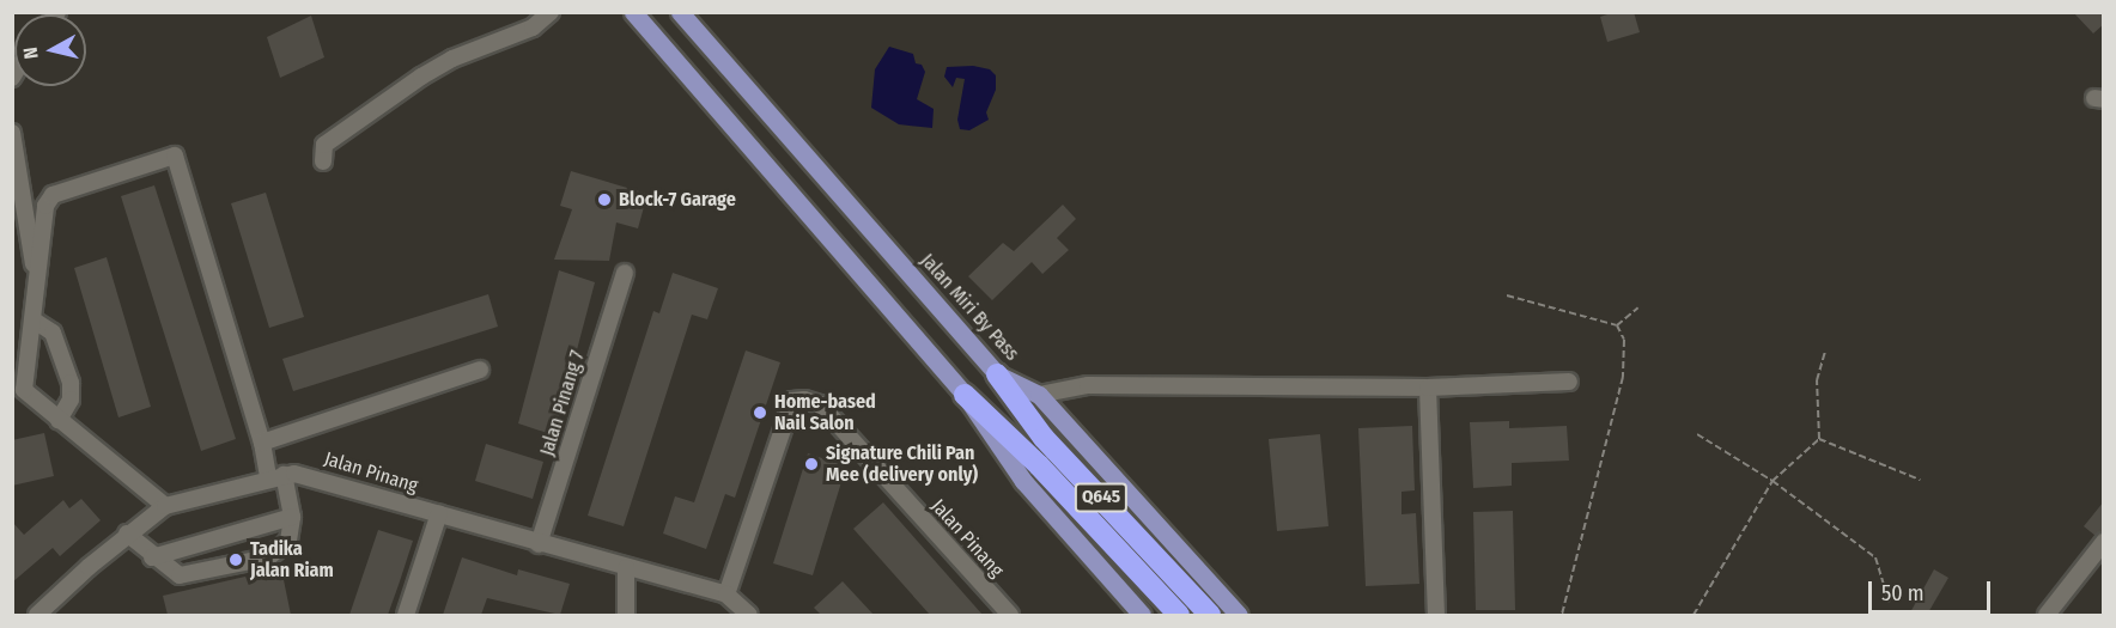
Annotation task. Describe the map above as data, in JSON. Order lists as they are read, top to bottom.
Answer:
{
  "streets": {
    "highway": ["Q645"],
    "main road": ["Jalan Miri By Pass"],
    "street": ["Jalan Pinang 7", "Jalan Pinang"]
  },
  "crossings": [
    ["Jalan Miri By Pass", "Q645"],
    ["Jalan Pinang 7", "Jalan Pinang"]
  ],
  "places": [
    "Block-7 Garage",
    "Home-based Nail Salon",
    "Signature Chili Pan Mee (delivery only)",
    "Tadika Jalan Riam"
  ],
  "scale_bar": "50 m",
  "north": "left"
}
